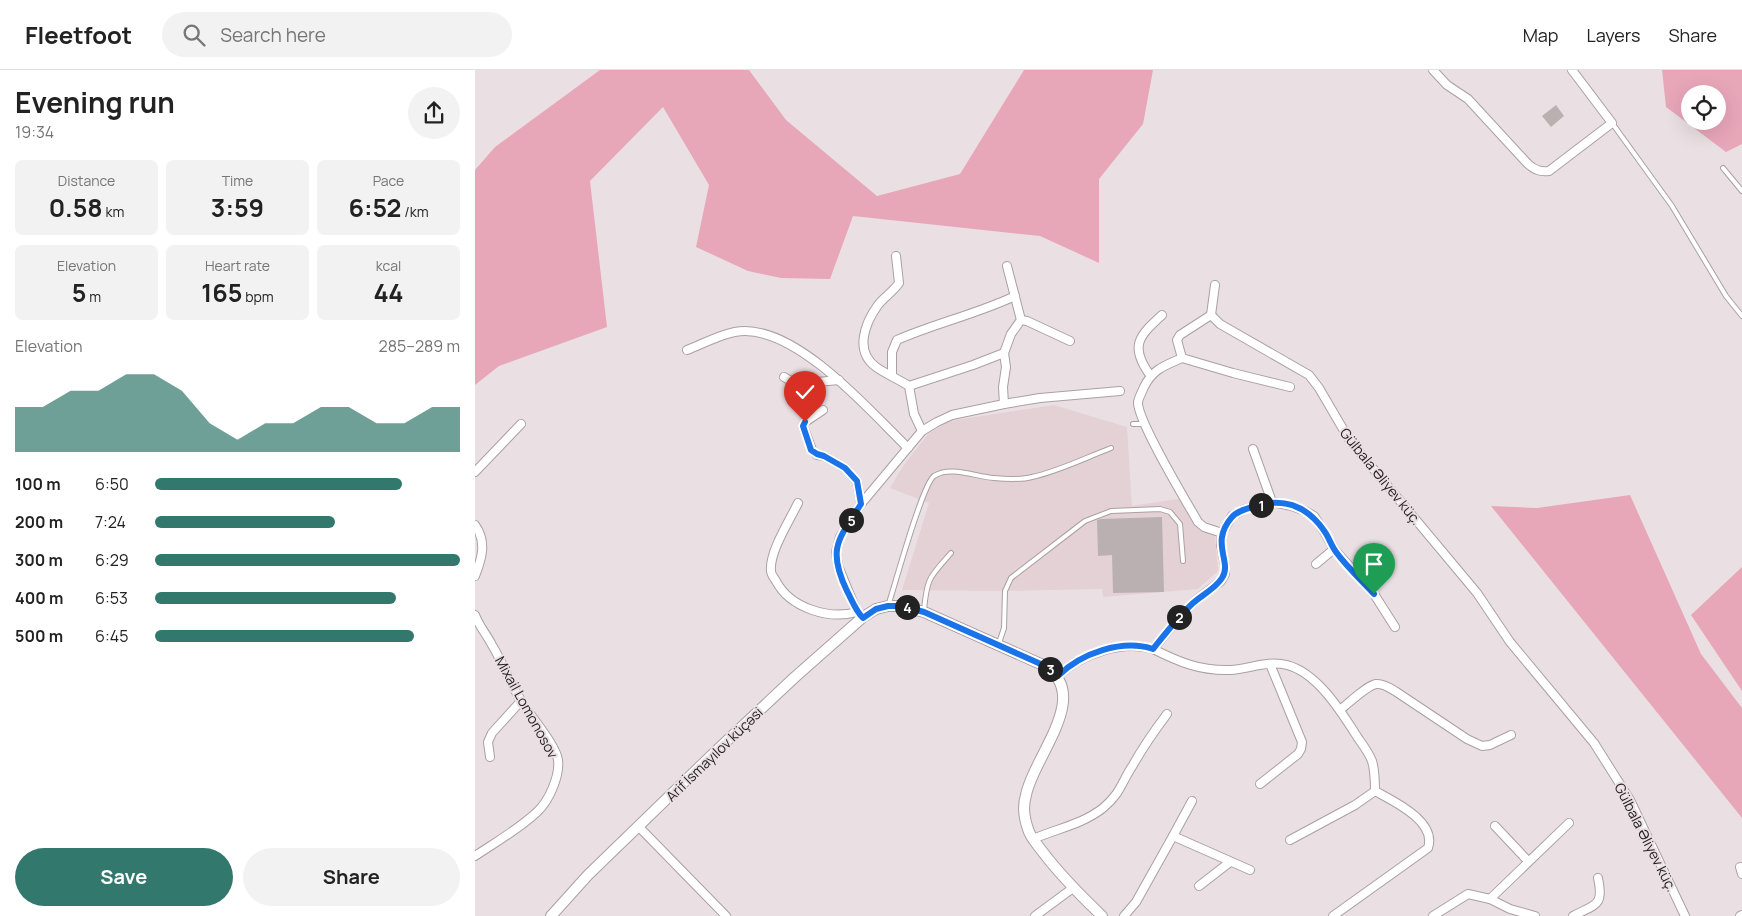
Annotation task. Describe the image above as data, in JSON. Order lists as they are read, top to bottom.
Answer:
{
  "streets": {
    "street": ["Gülbala Əliyev küç.", "Mixail Lomonosov", "Arif İsmayılov küçəsi"]
  },
  "page": {
    "header": "Fleetfoot",
    "search": "Search here",
    "nav": ["Map", "Layers", "Share"],
    "heading": ["Evening run", "19:34"],
    "stats": [
      ["Distance", "0.58 km"],
      ["Time", "3:59"],
      ["Pace", "6:52 /km"],
      ["Elevation", "5 m"],
      ["Heart rate", "165 bpm"],
      ["kcal", "44"]
    ],
    "chart": ["Elevation", "285–289 m"],
    "list": [
      {
        "name": "100 m",
        "note": "6:50"
      },
      {
        "name": "200 m",
        "note": "7:24"
      },
      {
        "name": "300 m",
        "note": "6:29"
      },
      {
        "name": "400 m",
        "note": "6:53"
      },
      {
        "name": "500 m",
        "note": "6:45"
      }
    ],
    "pins": [
      "1",
      "5",
      "4",
      "2",
      "3"
    ],
    "buttons": ["Save", "Share"]
  }
}
